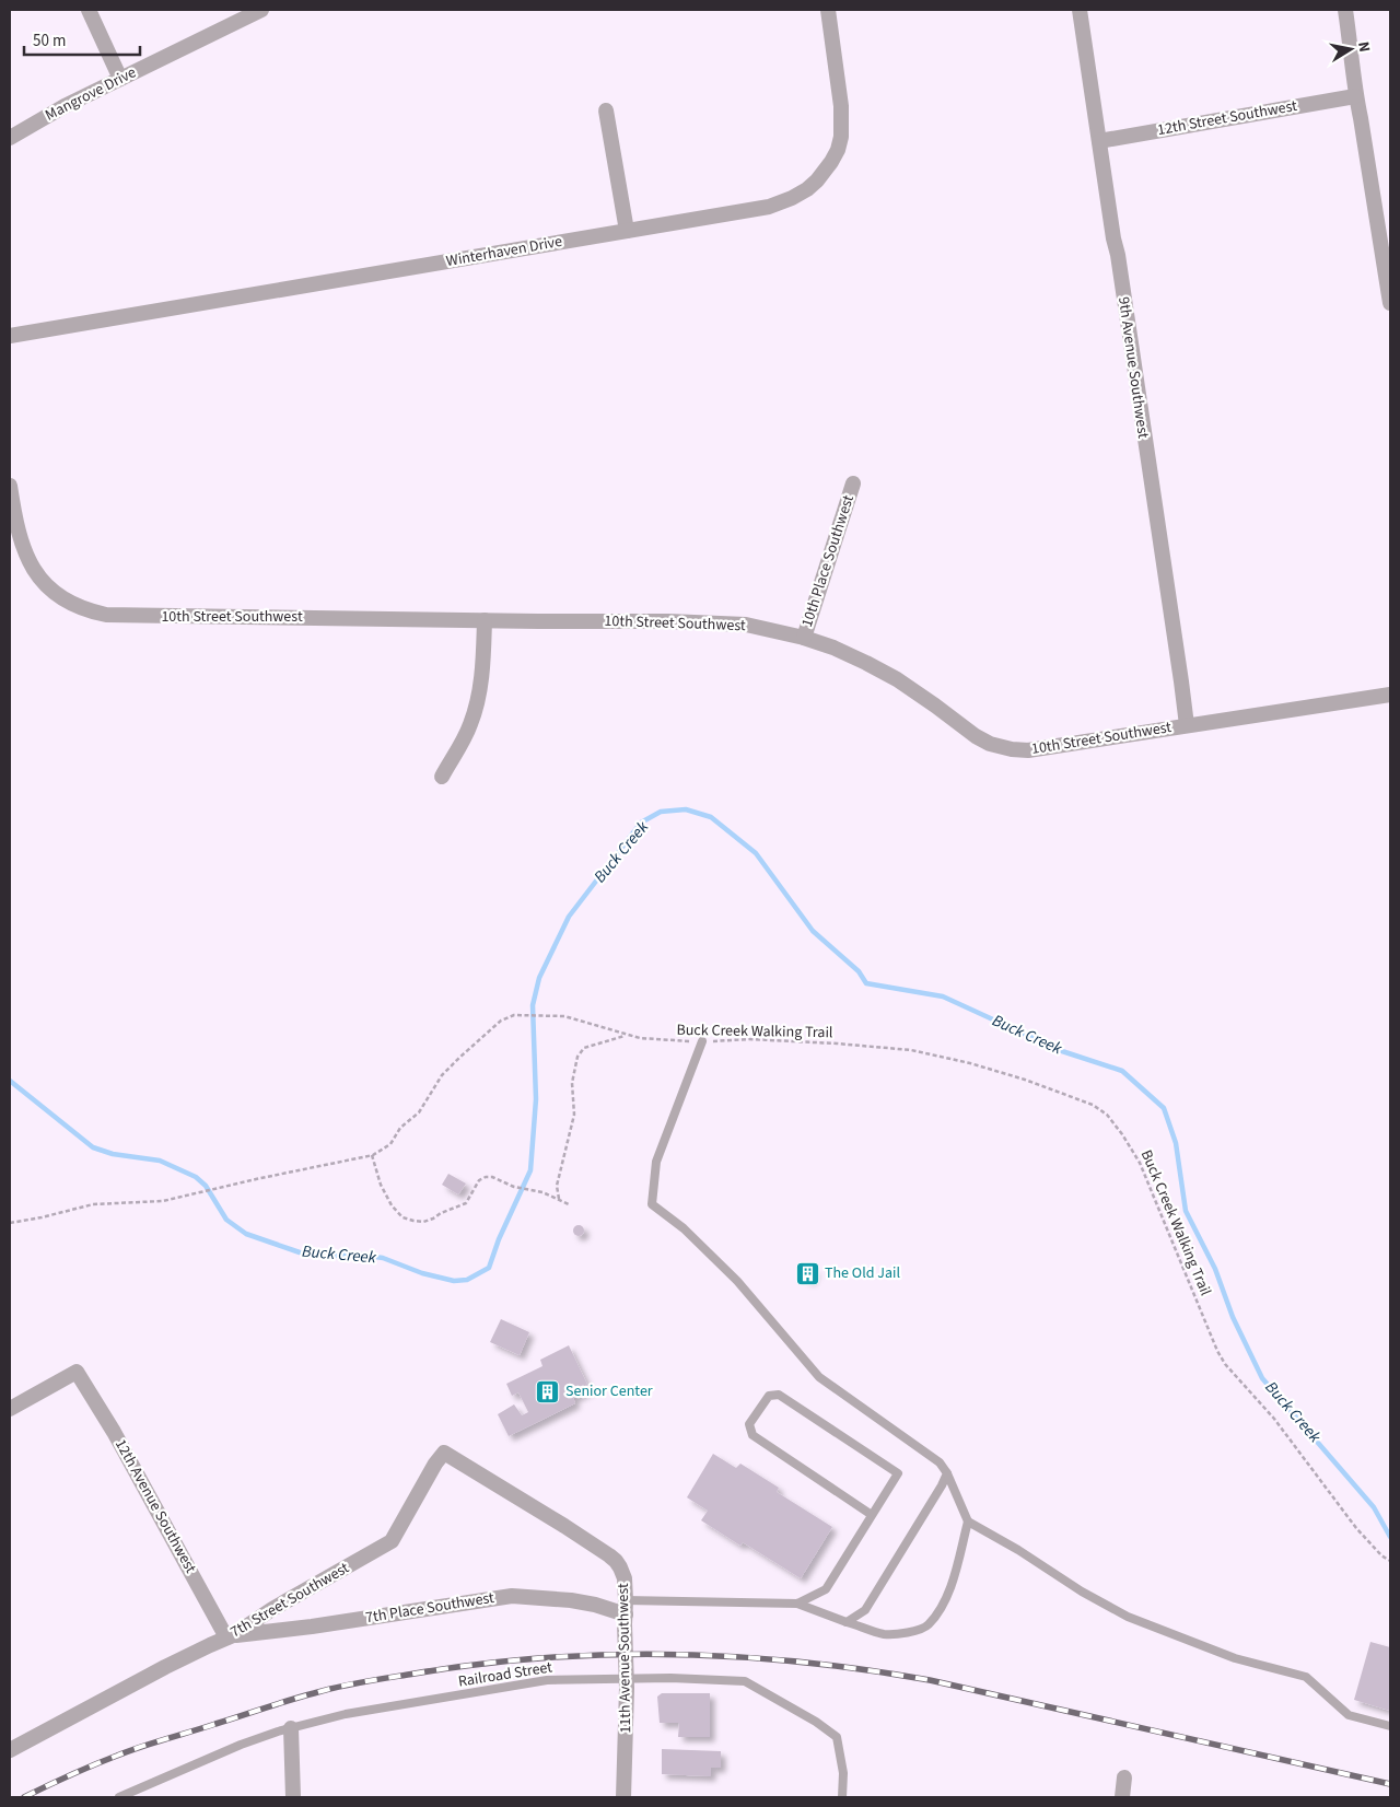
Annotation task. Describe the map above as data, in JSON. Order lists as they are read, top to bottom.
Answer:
{
  "streets": {
    "street": [
      "Mangrove Drive",
      "12th Street Southwest",
      "Winterhaven Drive",
      "9th Avenue Southwest",
      "10th Place Southwest",
      "10th Street Southwest",
      "12th Avenue Southwest",
      "7th Street Southwest",
      "7th Place Southwest",
      "11th Avenue Southwest"
    ],
    "lane": ["Railroad Street"],
    "path": ["Buck Creek Walking Trail"]
  },
  "crossings": [
    ["12th Street Southwest", "9th Avenue Southwest"],
    ["9th Avenue Southwest", "10th Street Southwest"],
    ["10th Place Southwest", "10th Street Southwest"],
    ["12th Avenue Southwest", "7th Street Southwest"],
    ["12th Avenue Southwest", "7th Place Southwest"],
    ["7th Street Southwest", "7th Place Southwest"],
    ["7th Street Southwest", "11th Avenue Southwest"],
    ["7th Place Southwest", "11th Avenue Southwest"],
    ["11th Avenue Southwest", "Railroad Street"]
  ],
  "water": ["Buck Creek"],
  "places": {
    "building": ["The Old Jail", "Senior Center"]
  },
  "scale_bar": "50 m",
  "north": "right"
}
